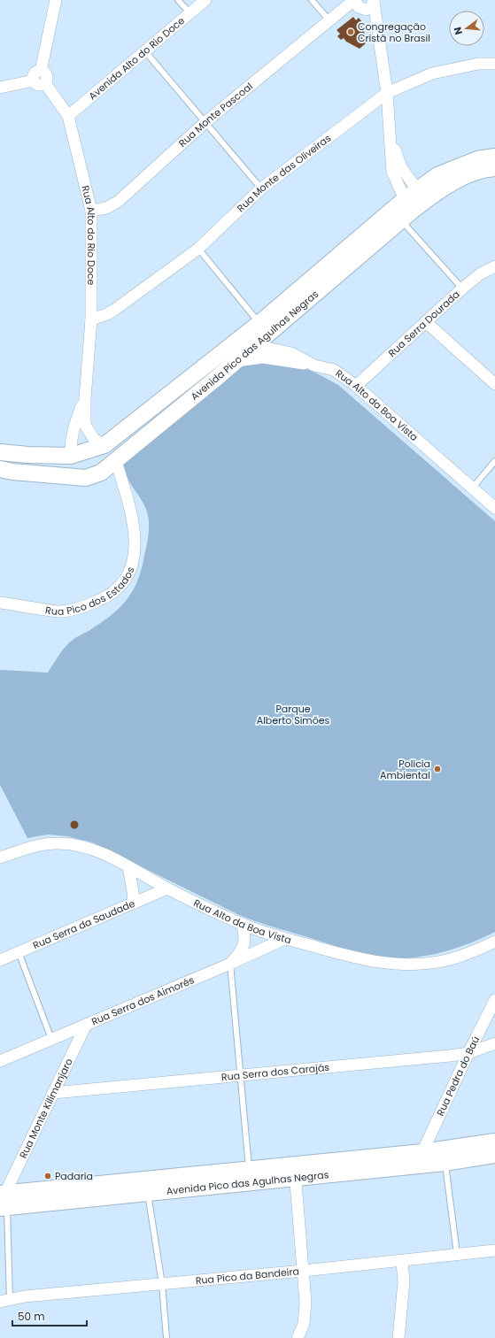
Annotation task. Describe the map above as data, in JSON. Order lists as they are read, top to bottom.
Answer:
{
  "streets": {
    "street": [
      "Avenida Alto do Rio Doce",
      "Rua Monte Pascoal",
      "Rua Monte das Oliveiras",
      "Rua Alto do Rio Doce",
      "Rua Serra Dourada",
      "Avenida Pico das Agulhas Negras",
      "Rua Alto da Boa Vista",
      "Rua Pico dos Estados",
      "Rua Serra da Saudade",
      "Rua Serra dos Aimorés",
      "Rua Serra dos Carajás",
      "Rua Pedra do Baú",
      "Rua Monte Kilimanjaro",
      "Rua Pico da Bandeira"
    ]
  },
  "crossings": [
    ["Avenida Alto do Rio Doce", "Rua Alto do Rio Doce"],
    ["Rua Monte Pascoal", "Rua Alto do Rio Doce"],
    ["Rua Monte das Oliveiras", "Rua Alto do Rio Doce"],
    ["Rua Serra Dourada", "Rua Alto da Boa Vista"],
    ["Avenida Pico das Agulhas Negras", "Rua Alto da Boa Vista"],
    ["Avenida Pico das Agulhas Negras", "Rua Pico dos Estados"],
    ["Avenida Pico das Agulhas Negras", "Rua Pedra do Baú"],
    ["Avenida Pico das Agulhas Negras", "Rua Monte Kilimanjaro"],
    ["Rua Alto da Boa Vista", "Rua Serra da Saudade"],
    ["Rua Alto da Boa Vista", "Rua Serra dos Aimorés"],
    ["Rua Serra dos Aimorés", "Rua Monte Kilimanjaro"],
    ["Rua Serra dos Carajás", "Rua Pedra do Baú"],
    ["Rua Serra dos Carajás", "Rua Monte Kilimanjaro"]
  ],
  "parks": ["Parque Alberto Simões"],
  "places": ["Congregação Cristã no Brasil", "Policia Ambiental", "Padaria"],
  "scale_bar": "50 m",
  "north": "left"
}
